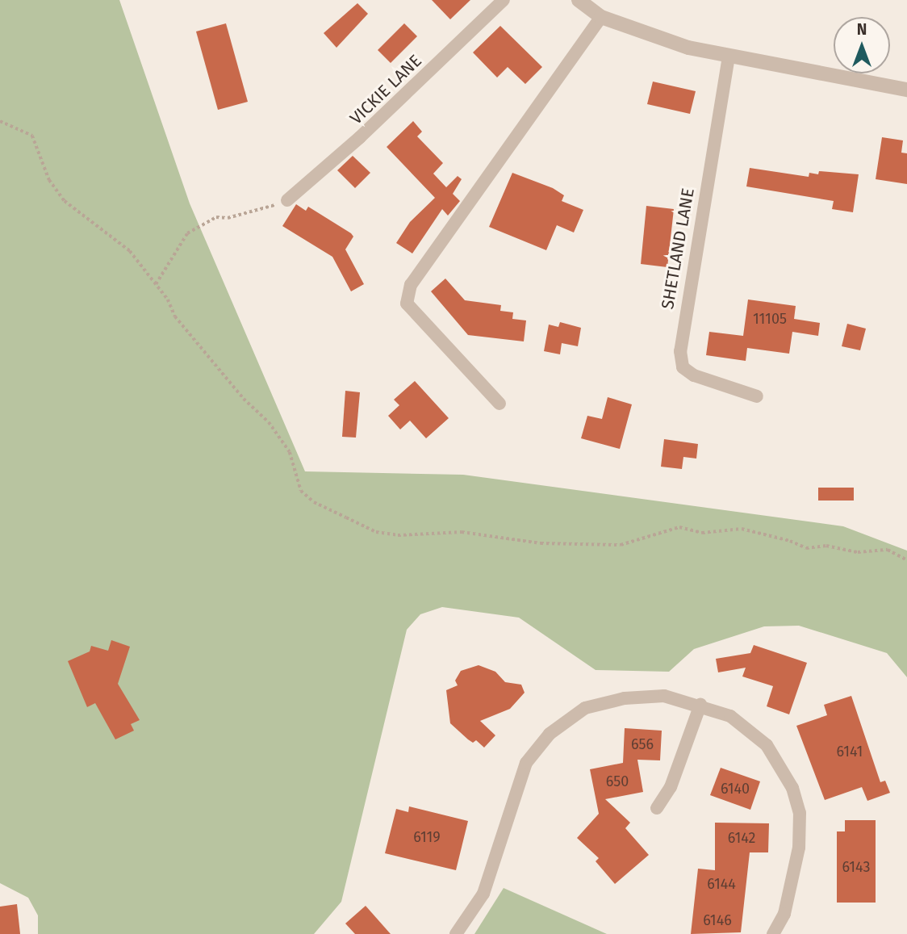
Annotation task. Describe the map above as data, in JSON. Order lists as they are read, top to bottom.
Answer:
{
  "streets": {
    "street": ["VICKIE LANE", "SHETLAND LANE"]
  },
  "house_numbers": [
    "11105",
    "656",
    "6141",
    "650",
    "6140",
    "6119",
    "6142",
    "6143",
    "6144",
    "6146"
  ],
  "north": "top"
}
